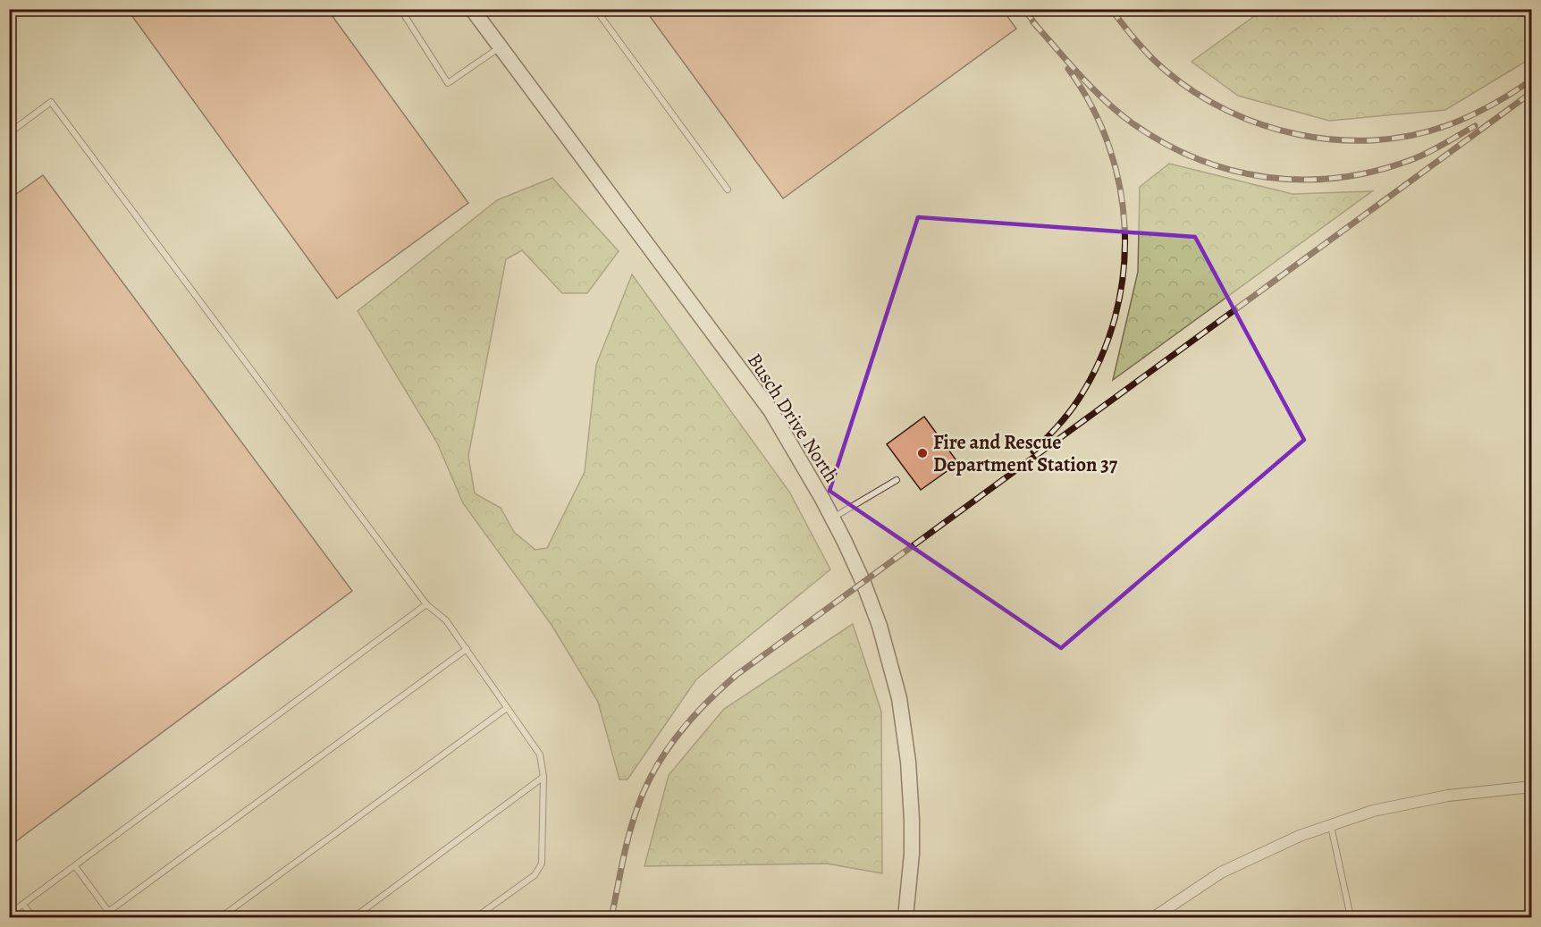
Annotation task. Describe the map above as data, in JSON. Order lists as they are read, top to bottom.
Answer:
{
  "streets": {
    "street": ["Busch Drive North"]
  },
  "places": ["Fire and Rescue Department Station 37"]
}
